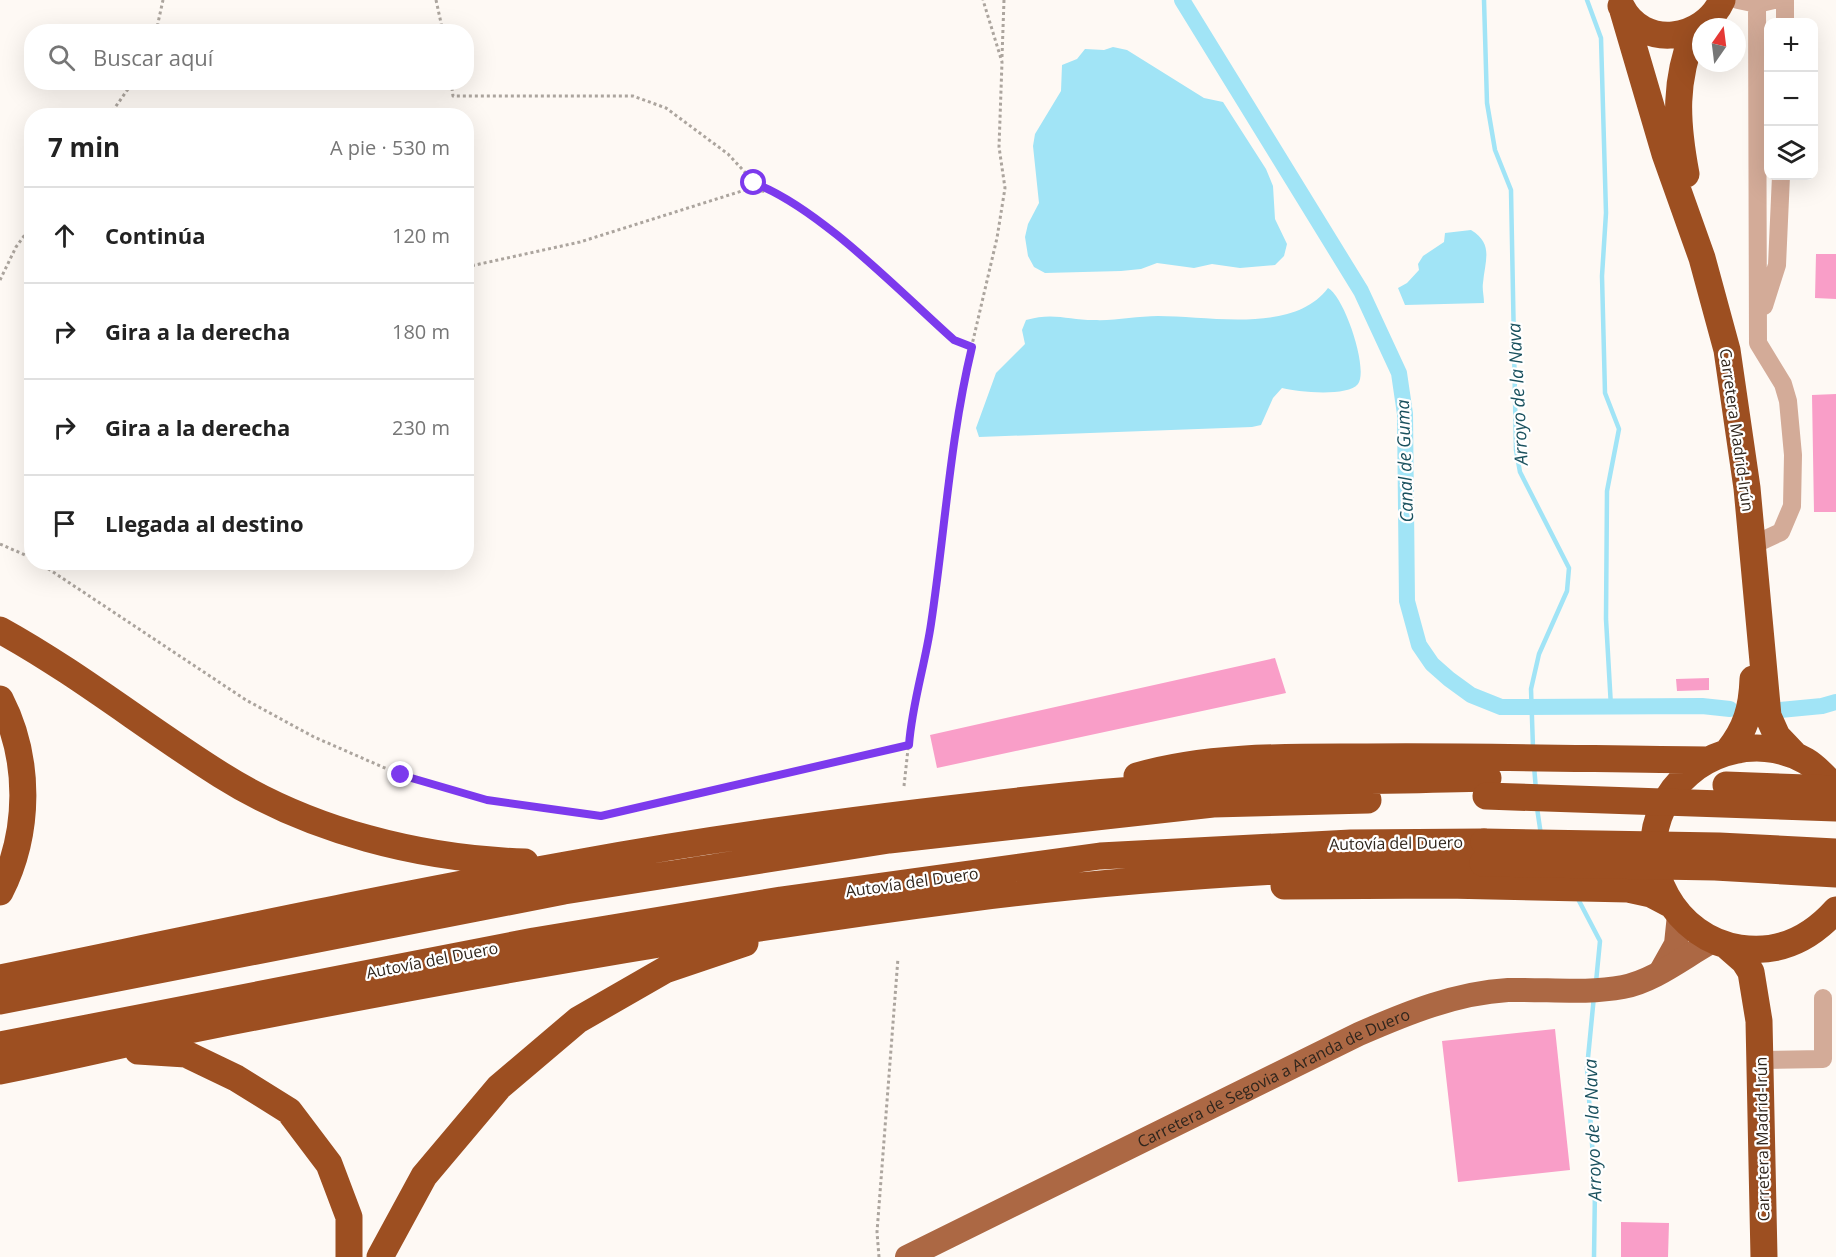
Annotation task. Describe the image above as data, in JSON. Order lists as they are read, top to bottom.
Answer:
{
  "streets": {
    "highway": ["Carretera Madrid-Irún", "Autovía del Duero"],
    "main road": ["Carretera de Segovia a Aranda de Duero"]
  },
  "crossings": [
    ["Carretera Madrid-Irún", "Carretera de Segovia a Aranda de Duero"]
  ],
  "water": ["Arroyo de la Nava", "Canal de Guma"],
  "north": "top",
  "page": {
    "map_buttons": ["+", "−"],
    "search": "Buscar aquí",
    "heading": ["7 min", "A pie · 530 m"],
    "list": [
      ["Continúa", "120 m"],
      ["Gira a la derecha", "180 m"],
      ["Gira a la derecha", "230 m"],
      "Llegada al destino"
    ]
  }
}
